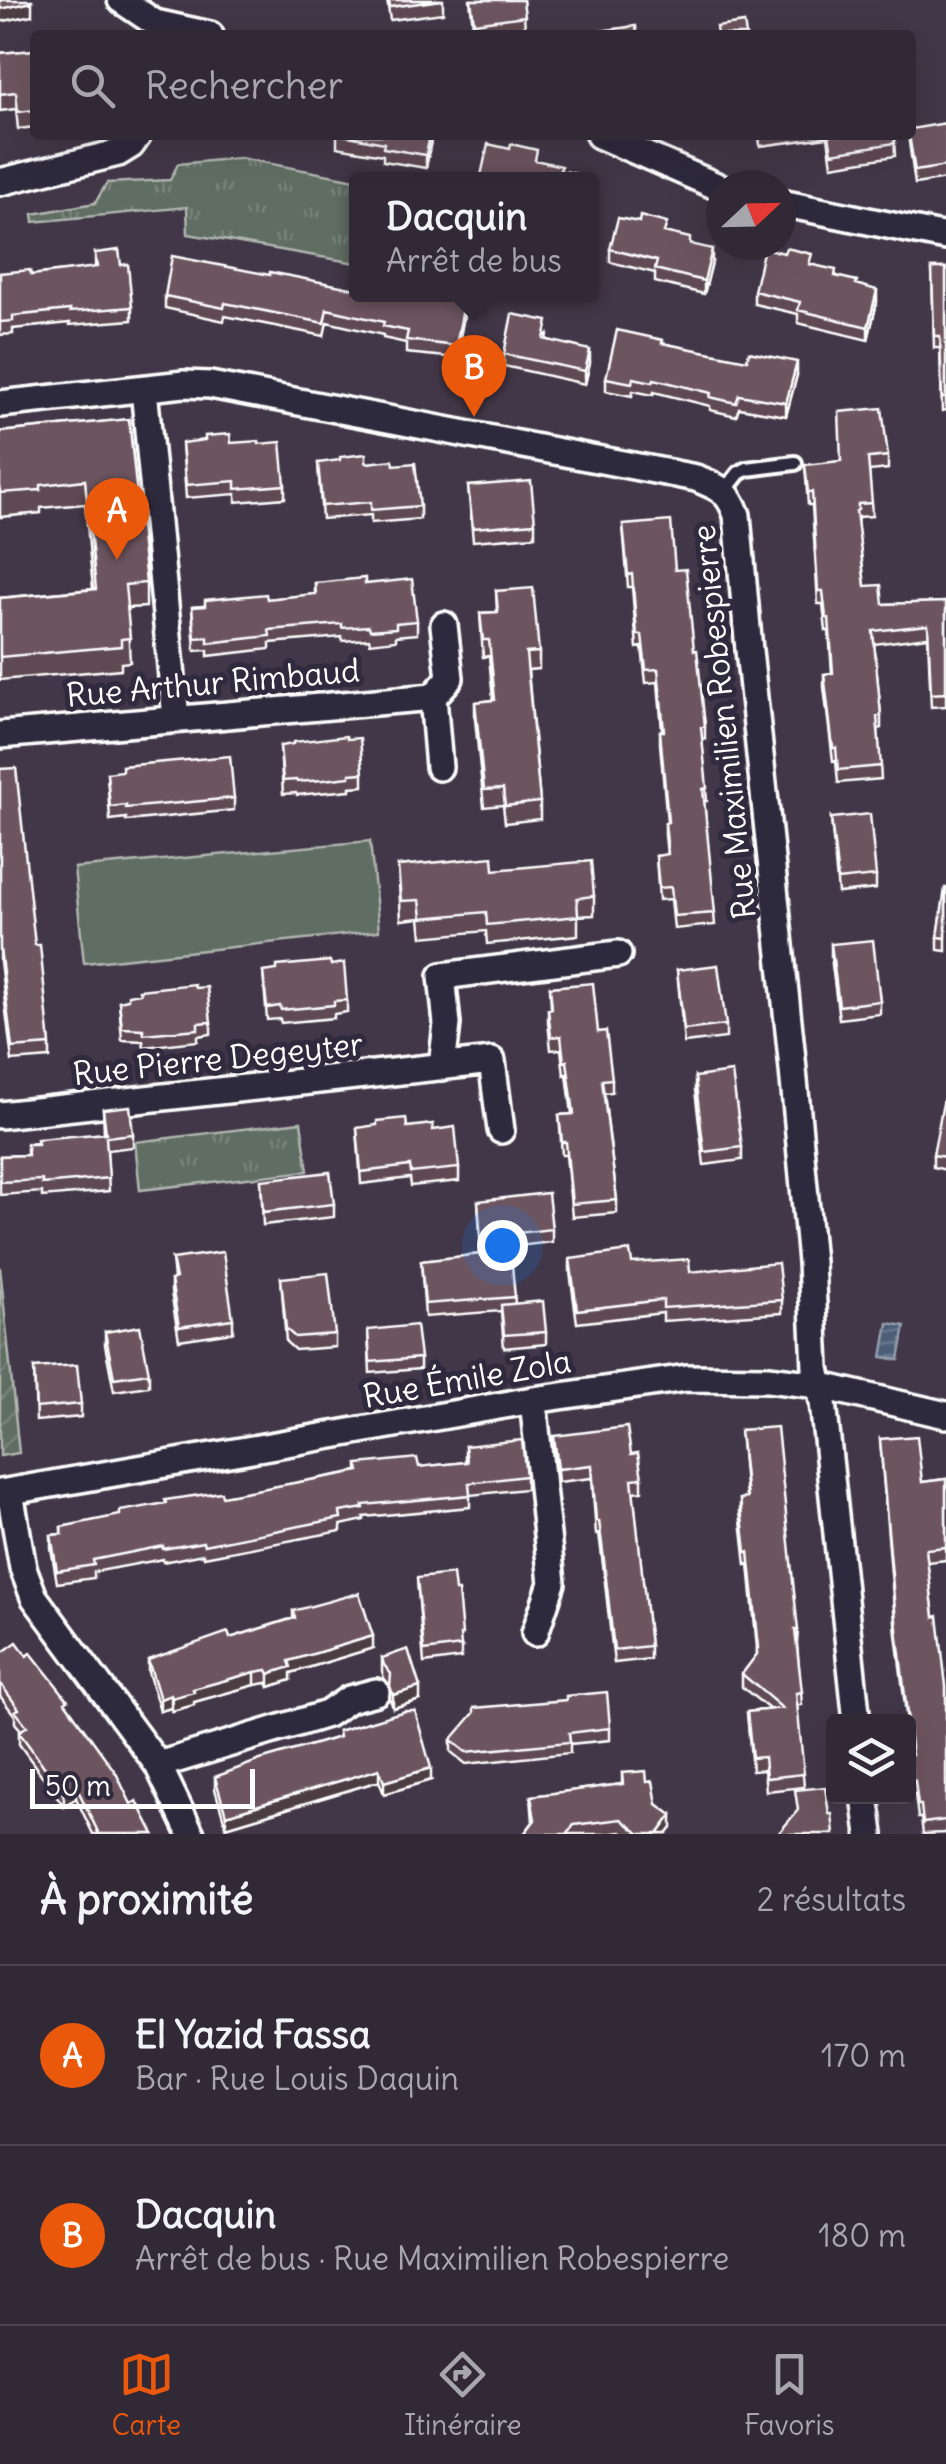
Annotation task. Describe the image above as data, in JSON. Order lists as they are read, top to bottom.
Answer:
{
  "streets": {
    "street": [
      "Rue Arthur Rimbaud",
      "Rue Maximilien Robespierre",
      "Rue Pierre Degeyter",
      "Rue Émile Zola"
    ]
  },
  "crossings": [
    ["Rue Maximilien Robespierre", "Rue Émile Zola"]
  ],
  "scale_bar": "50 m",
  "north": "right",
  "page": {
    "search": "Rechercher",
    "popup": ["Dacquin", "Arrêt de bus"],
    "pins": ["B", "A"],
    "scale": "50 m",
    "heading": ["À proximité", "2 résultats"],
    "list": [
      {
        "mark": "A",
        "name": "El Yazid Fassa",
        "note": "Bar · Rue Louis Daquin",
        "value": "170 m"
      },
      {
        "mark": "B",
        "name": "Dacquin",
        "note": "Arrêt de bus · Rue Maximilien Robespierre",
        "value": "180 m"
      }
    ],
    "nav": ["Carte", "Itinéraire", "Favoris"]
  }
}
